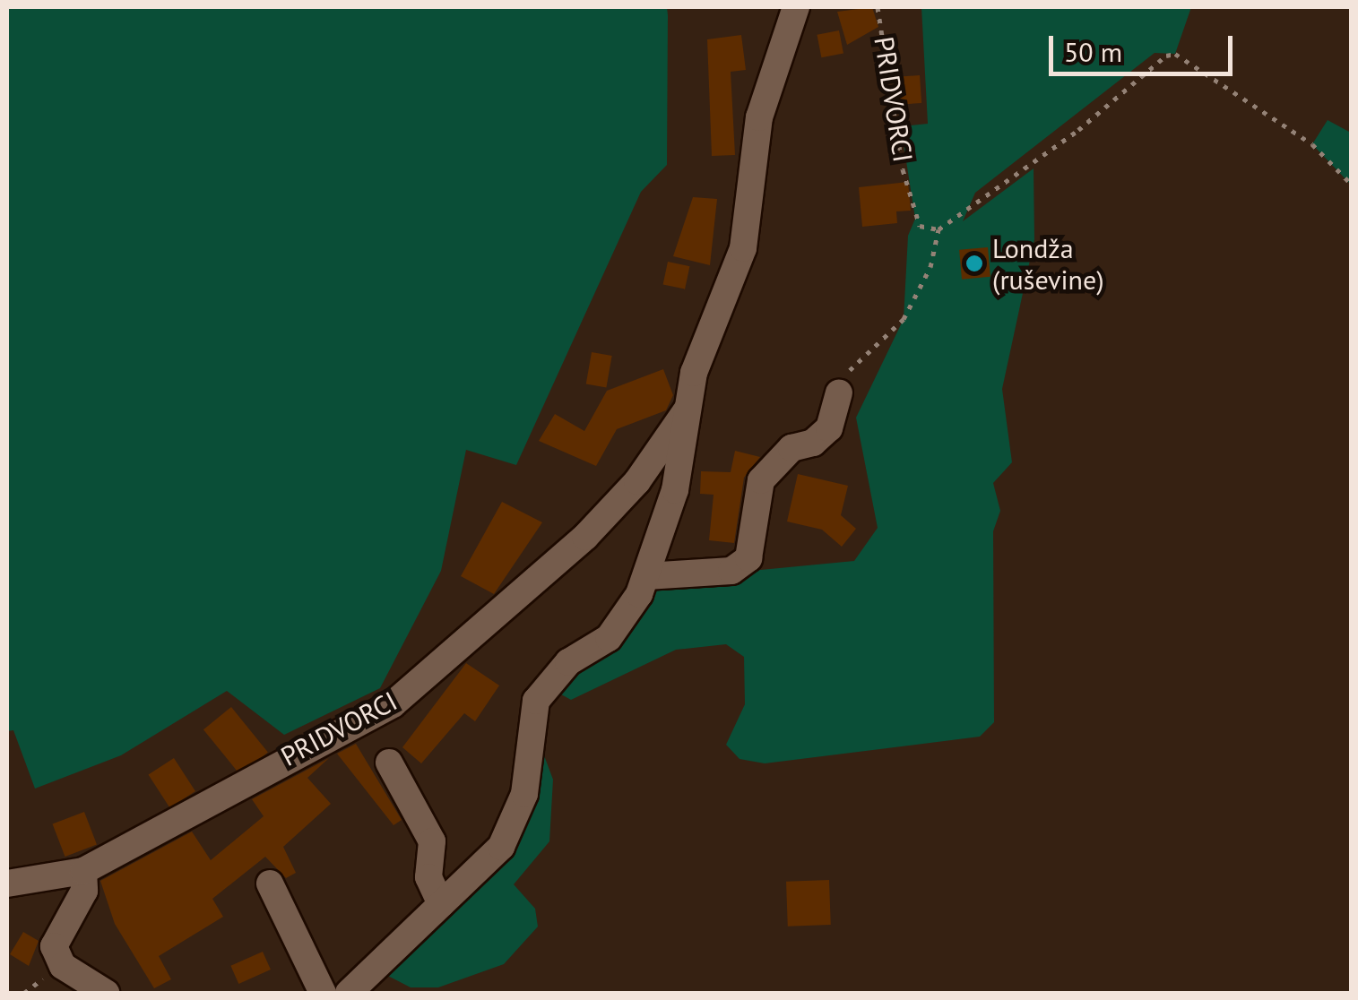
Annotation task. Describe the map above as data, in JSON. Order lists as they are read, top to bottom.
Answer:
{
  "streets": {
    "street": ["PRIDVORCI"]
  },
  "places": ["Londža (ruševine)"],
  "scale_bar": "50 m"
}
